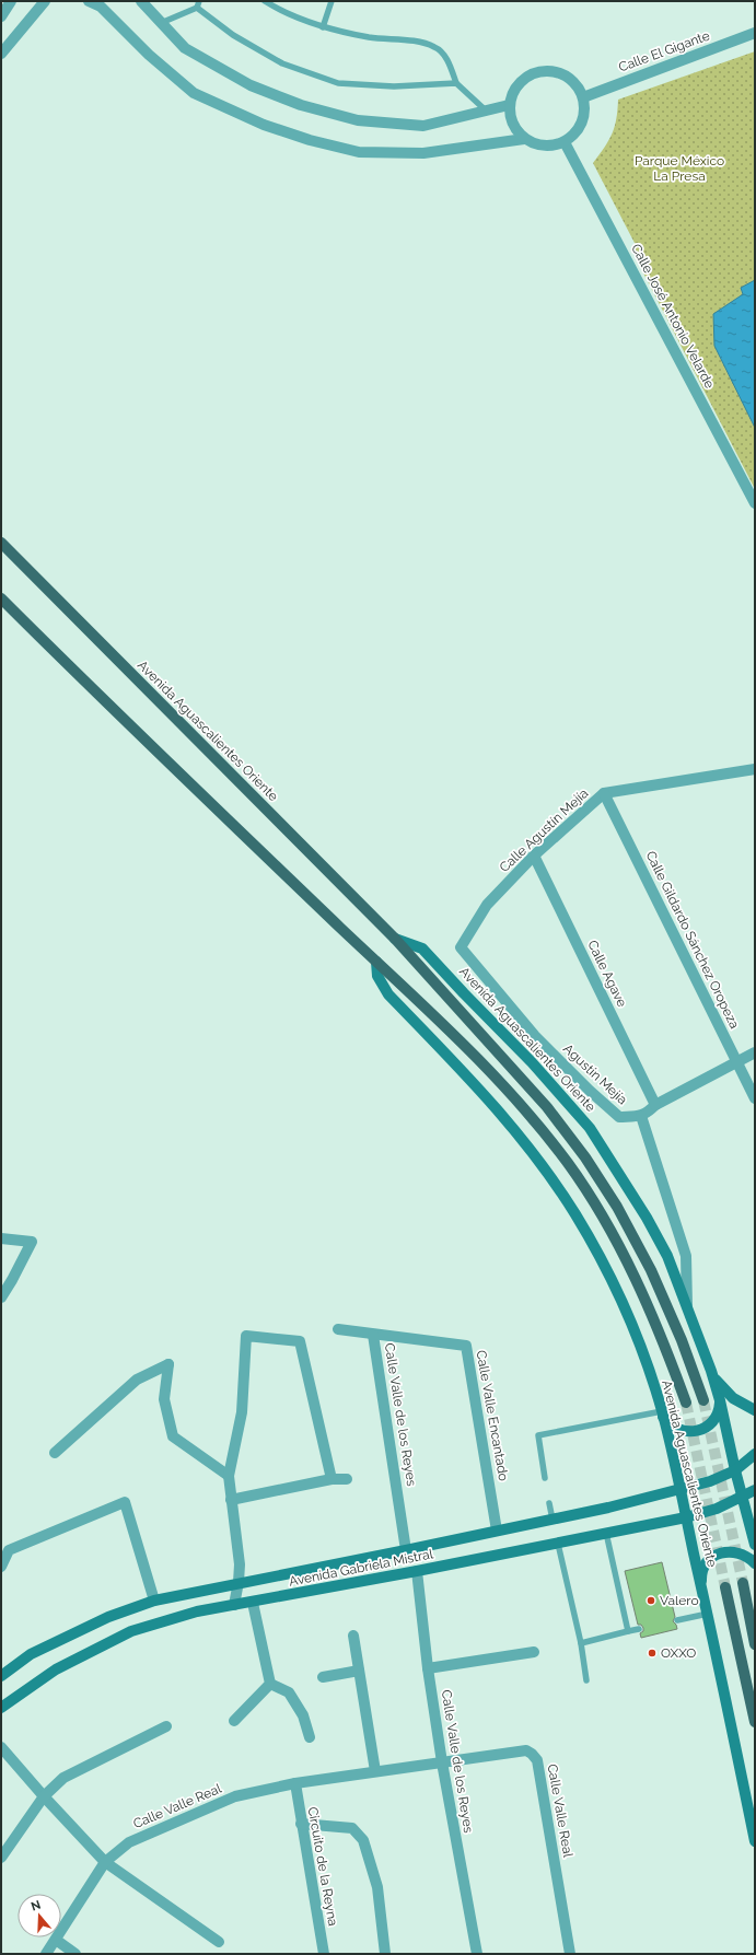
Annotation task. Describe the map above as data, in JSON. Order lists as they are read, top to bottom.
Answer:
{
  "streets": {
    "main road": ["Avenida Aguascalientes Oriente", "Avenida Gabriela Mistral"],
    "street": [
      "Calle El Gigante",
      "Calle José Antonio Velarde",
      "Calle Agustín Mejía",
      "Calle Gildardo Sánchez Oropeza",
      "Calle Agave",
      "Agustín Mejía",
      "Calle Valle de los Reyes",
      "Calle Valle Encantado",
      "Calle Valle Real",
      "Circuito de la Reyna"
    ]
  },
  "crossings": [
    ["Calle El Gigante", "Calle José Antonio Velarde"],
    ["Avenida Aguascalientes Oriente", "Avenida Gabriela Mistral"],
    ["Calle Agustín Mejía", "Calle Gildardo Sánchez Oropeza"],
    ["Calle Agustín Mejía", "Calle Agave"],
    ["Calle Agustín Mejía", "Agustín Mejía"],
    ["Calle Valle de los Reyes", "Calle Valle Encantado"],
    ["Calle Valle de los Reyes", "Avenida Gabriela Mistral"],
    ["Calle Valle de los Reyes", "Calle Valle Real"],
    ["Calle Valle Encantado", "Avenida Gabriela Mistral"],
    ["Calle Valle Real", "Circuito de la Reyna"]
  ],
  "parks": ["Parque México La Presa"],
  "places": ["Valero", "OXXO"],
  "north": "top"
}
